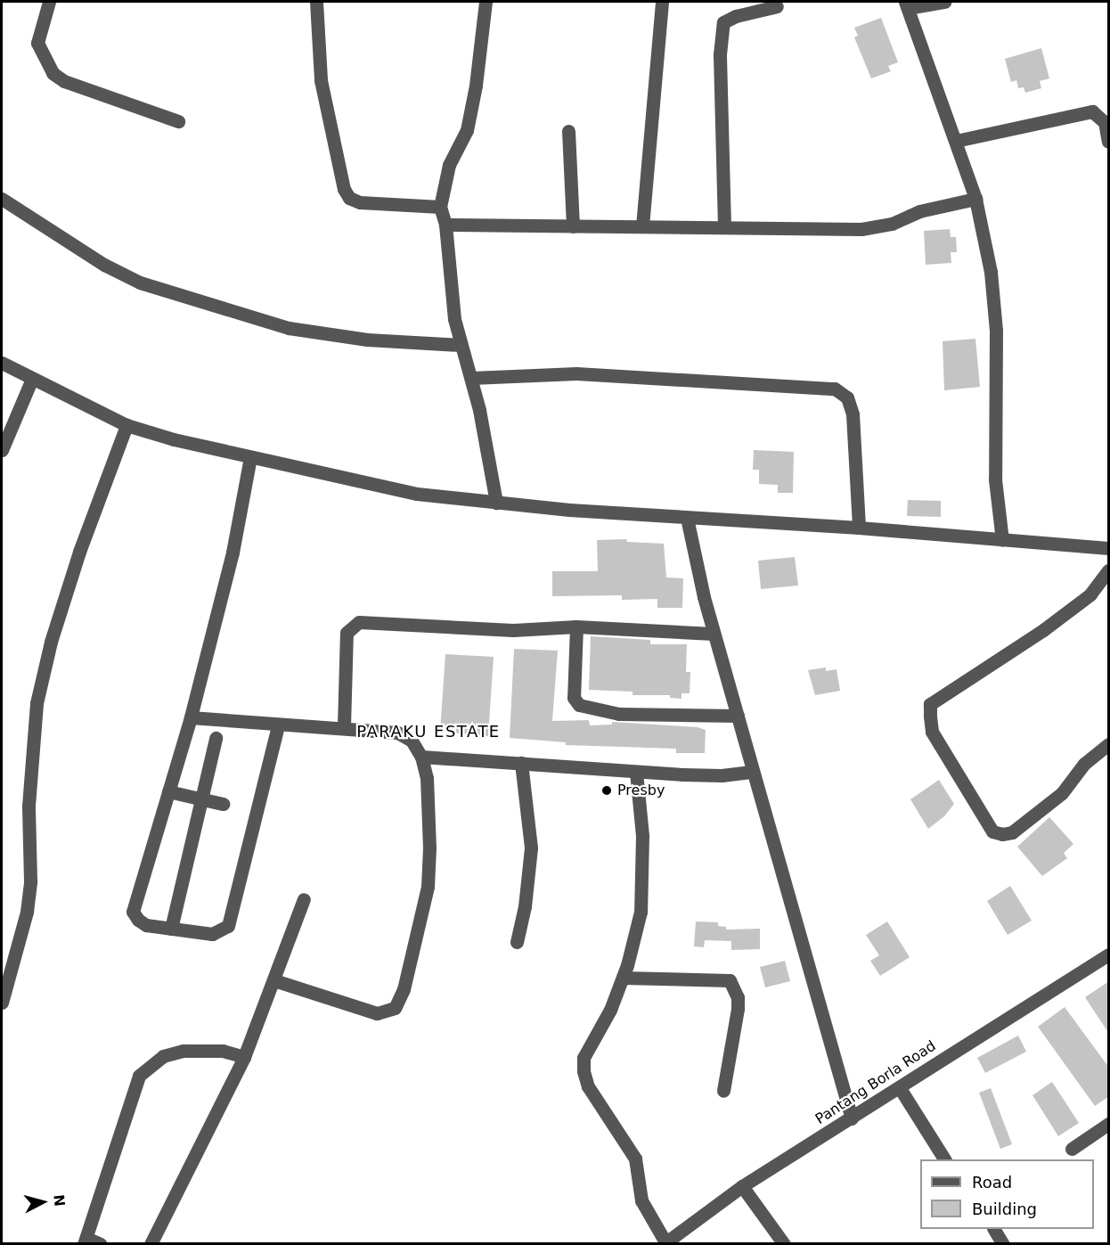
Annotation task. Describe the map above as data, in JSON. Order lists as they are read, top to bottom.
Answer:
{
  "streets": {
    "street": ["Pantang Borla Road"]
  },
  "districts": ["PARAKU ESTATE"],
  "places": ["Presby"],
  "legend": ["Road", "Building"],
  "north": "right"
}
